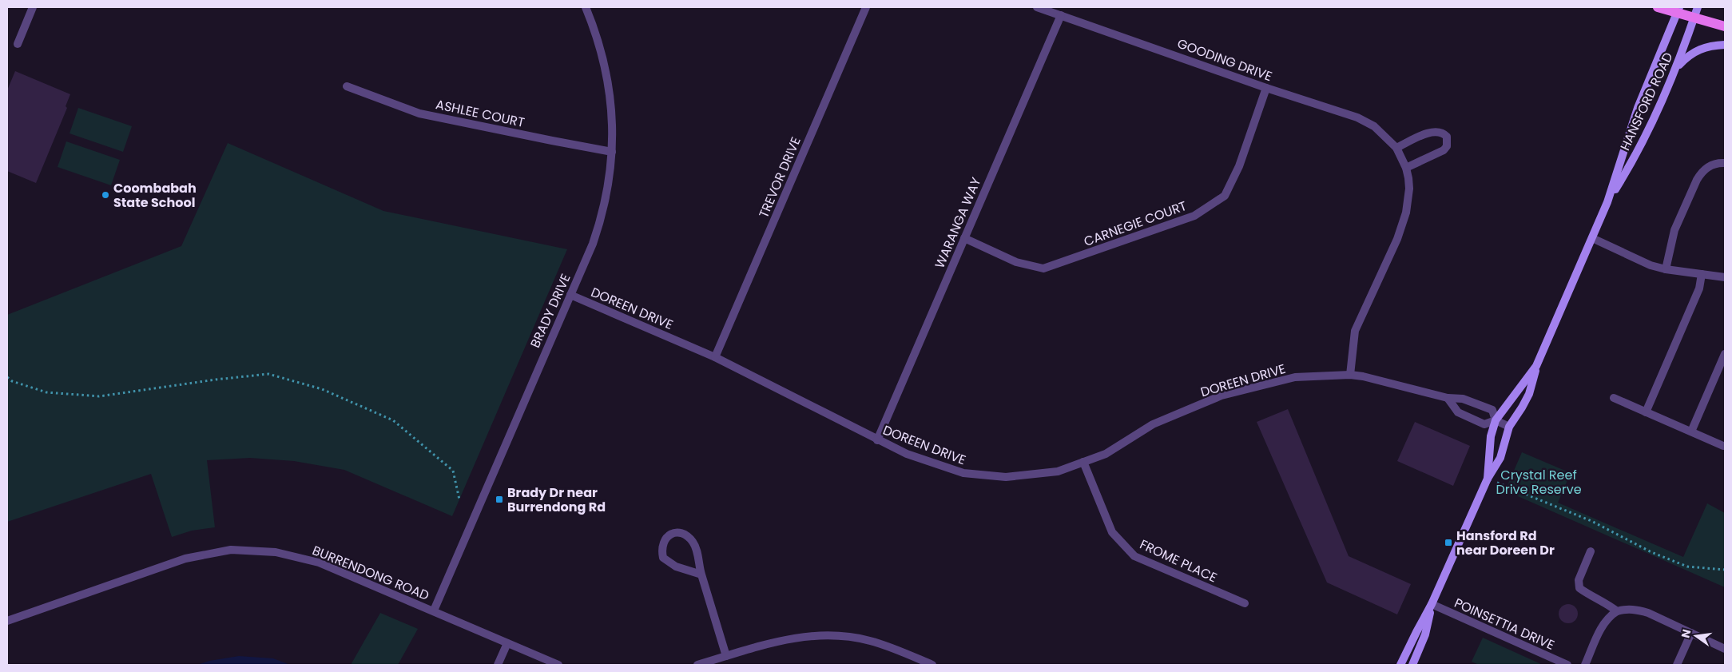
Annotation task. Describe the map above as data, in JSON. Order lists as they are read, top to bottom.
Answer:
{
  "streets": {
    "street": [
      "GOODING DRIVE",
      "HANSFORD ROAD",
      "ASHLEE COURT",
      "TREVOR DRIVE",
      "WARANGA WAY",
      "CARNEGIE COURT",
      "DOREEN DRIVE",
      "BRADY DRIVE",
      "FROME PLACE",
      "BURRENDONG ROAD",
      "POINSETTIA DRIVE"
    ]
  },
  "crossings": [
    ["GOODING DRIVE", "WARANGA WAY"],
    ["GOODING DRIVE", "CARNEGIE COURT"],
    ["GOODING DRIVE", "DOREEN DRIVE"],
    ["HANSFORD ROAD", "DOREEN DRIVE"],
    ["HANSFORD ROAD", "POINSETTIA DRIVE"],
    ["ASHLEE COURT", "BRADY DRIVE"],
    ["TREVOR DRIVE", "DOREEN DRIVE"],
    ["WARANGA WAY", "CARNEGIE COURT"],
    ["WARANGA WAY", "DOREEN DRIVE"],
    ["DOREEN DRIVE", "BRADY DRIVE"],
    ["DOREEN DRIVE", "FROME PLACE"],
    ["BRADY DRIVE", "BURRENDONG ROAD"]
  ],
  "parks": ["Crystal Reef Drive Reserve"],
  "places": {
    "other": ["Coombabah State School"],
    "transit": ["Brady Dr near Burrendong Rd", "Hansford Rd near Doreen Dr"]
  },
  "north": "left"
}
